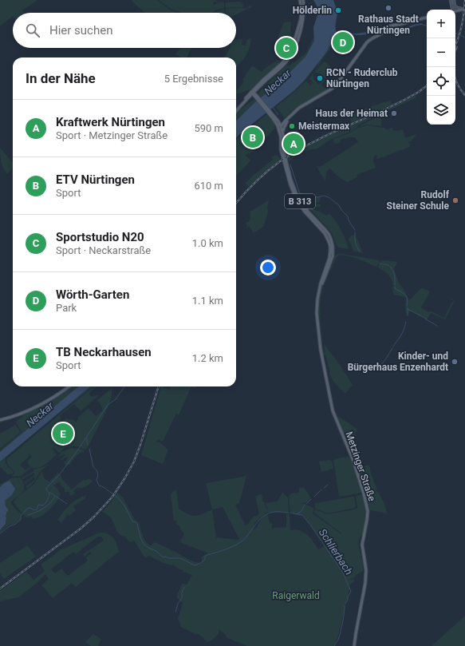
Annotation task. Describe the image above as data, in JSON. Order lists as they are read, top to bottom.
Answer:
{
  "streets": {
    "main road": ["B 313", "Metzinger Straße"]
  },
  "crossings": [
    ["B 313", "Metzinger Straße"]
  ],
  "water": ["Neckar", "Schlierbach"],
  "parks": ["Raigerwald"],
  "places": [
    "Rathaus Stadt Nürtingen",
    "Hölderlin",
    "RCN - Ruderclub Nürtingen",
    "Haus der Heimat",
    "Meistermax",
    "Rudolf Steiner Schule",
    "Kinder- und Bürgerhaus Enzenhardt"
  ],
  "page": {
    "map_buttons": ["+", "−"],
    "search": "Hier suchen",
    "pins": [
      "D",
      "C",
      "B",
      "A",
      "E"
    ],
    "heading": ["In der Nähe", "5 Ergebnisse"],
    "list": [
      {
        "mark": "A",
        "name": "Kraftwerk Nürtingen",
        "note": "Sport · Metzinger Straße",
        "value": "590 m"
      },
      {
        "mark": "B",
        "name": "ETV Nürtingen",
        "note": "Sport",
        "value": "610 m"
      },
      {
        "mark": "C",
        "name": "Sportstudio N20",
        "note": "Sport · Neckarstraße",
        "value": "1.0 km"
      },
      {
        "mark": "D",
        "name": "Wörth-Garten",
        "note": "Park",
        "value": "1.1 km"
      },
      {
        "mark": "E",
        "name": "TB Neckarhausen",
        "note": "Sport",
        "value": "1.2 km"
      }
    ]
  }
}
